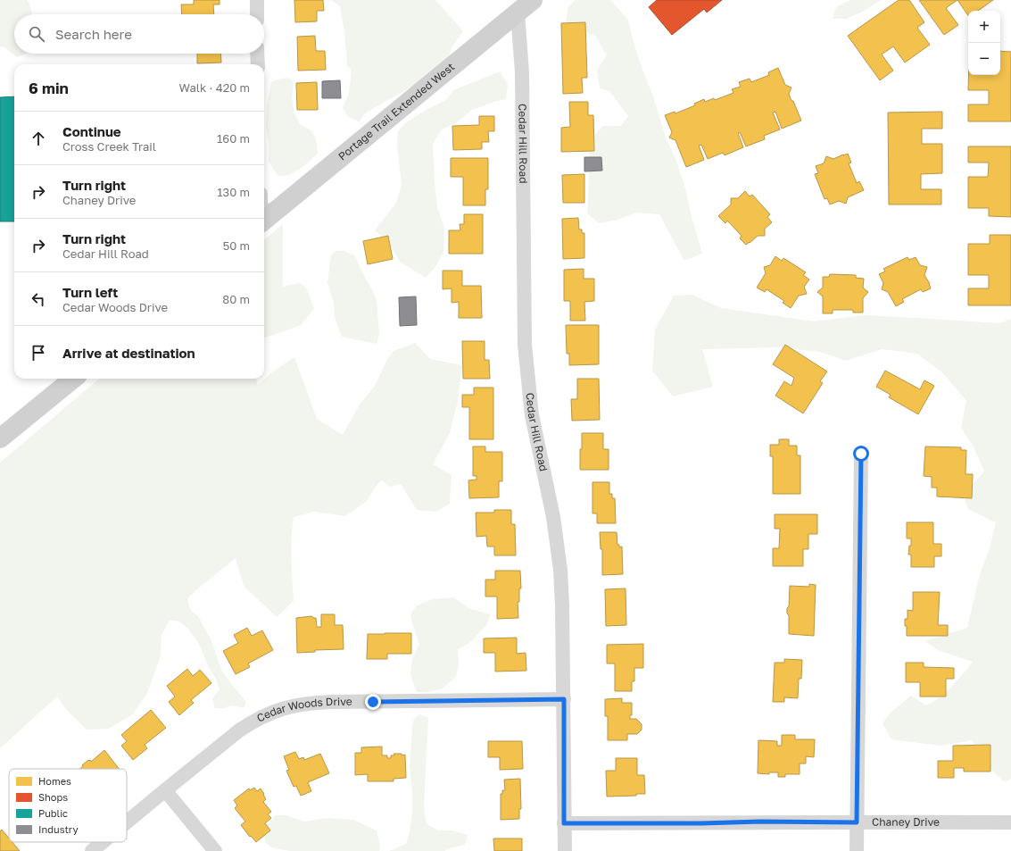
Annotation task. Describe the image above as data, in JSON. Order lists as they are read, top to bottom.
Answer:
{
  "streets": {
    "main road": ["Portage Trail Extended West"],
    "street": ["Cedar Hill Road", "Cedar Woods Drive", "Chaney Drive"]
  },
  "crossings": [
    ["Portage Trail Extended West", "Cedar Hill Road"],
    ["Cedar Hill Road", "Cedar Woods Drive"],
    ["Cedar Hill Road", "Chaney Drive"]
  ],
  "legend": [
    "Homes",
    "Shops",
    "Public",
    "Industry"
  ],
  "page": {
    "map_buttons": ["+", "−"],
    "search": "Search here",
    "heading": ["6 min", "Walk · 420 m"],
    "list": [
      ["Continue", "Cross Creek Trail", "160 m"],
      ["Turn right", "Chaney Drive", "130 m"],
      ["Turn right", "Cedar Hill Road", "50 m"],
      ["Turn left", "Cedar Woods Drive", "80 m"],
      "Arrive at destination"
    ]
  }
}
